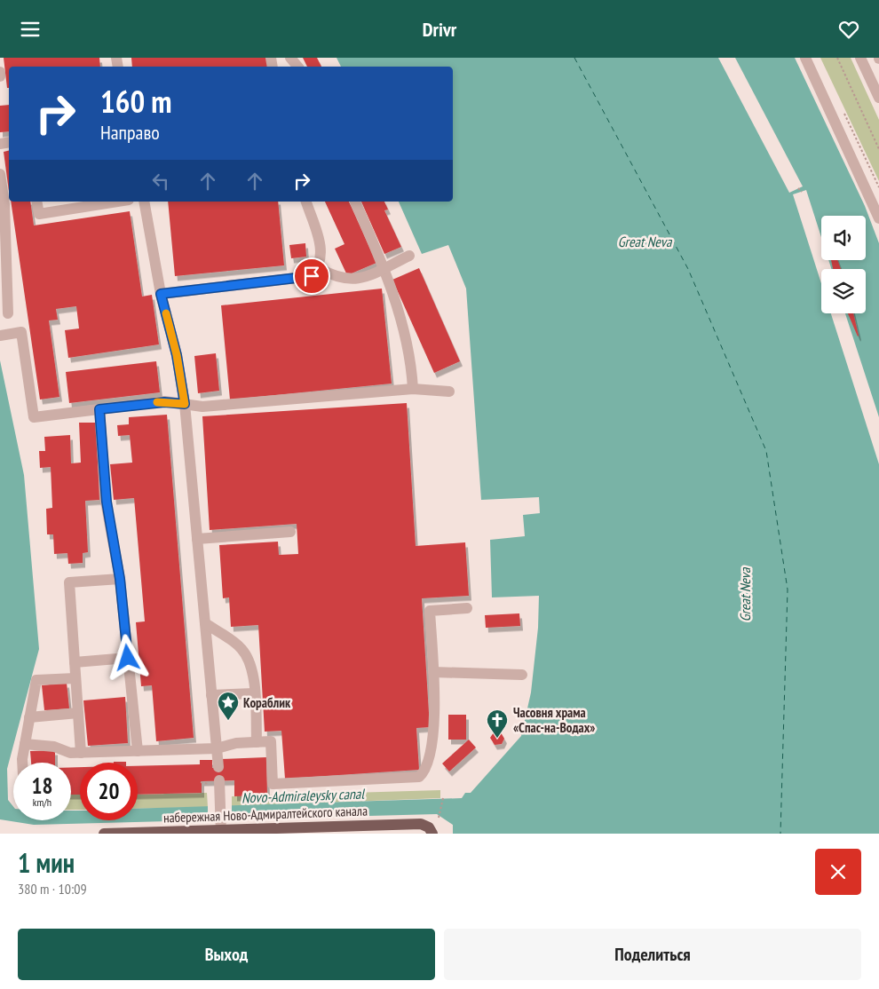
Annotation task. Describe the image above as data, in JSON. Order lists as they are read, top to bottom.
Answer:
{
  "streets": {
    "main road": ["набережная Ново-Адмиралтейского канала"]
  },
  "water": ["Great Neva", "Novo-Admiraleysky canal"],
  "places": {
    "place": ["Кораблик"],
    "church": ["Часовня храма «Спас-на-Водах»"]
  },
  "page": {
    "header": "Drivr",
    "turn": ["160 m", "Направо"],
    "speed": "18 km/h",
    "limit": "20",
    "heading": ["1 мин", "380 m · 10:09"],
    "buttons": ["Выход", "Поделиться"]
  }
}
